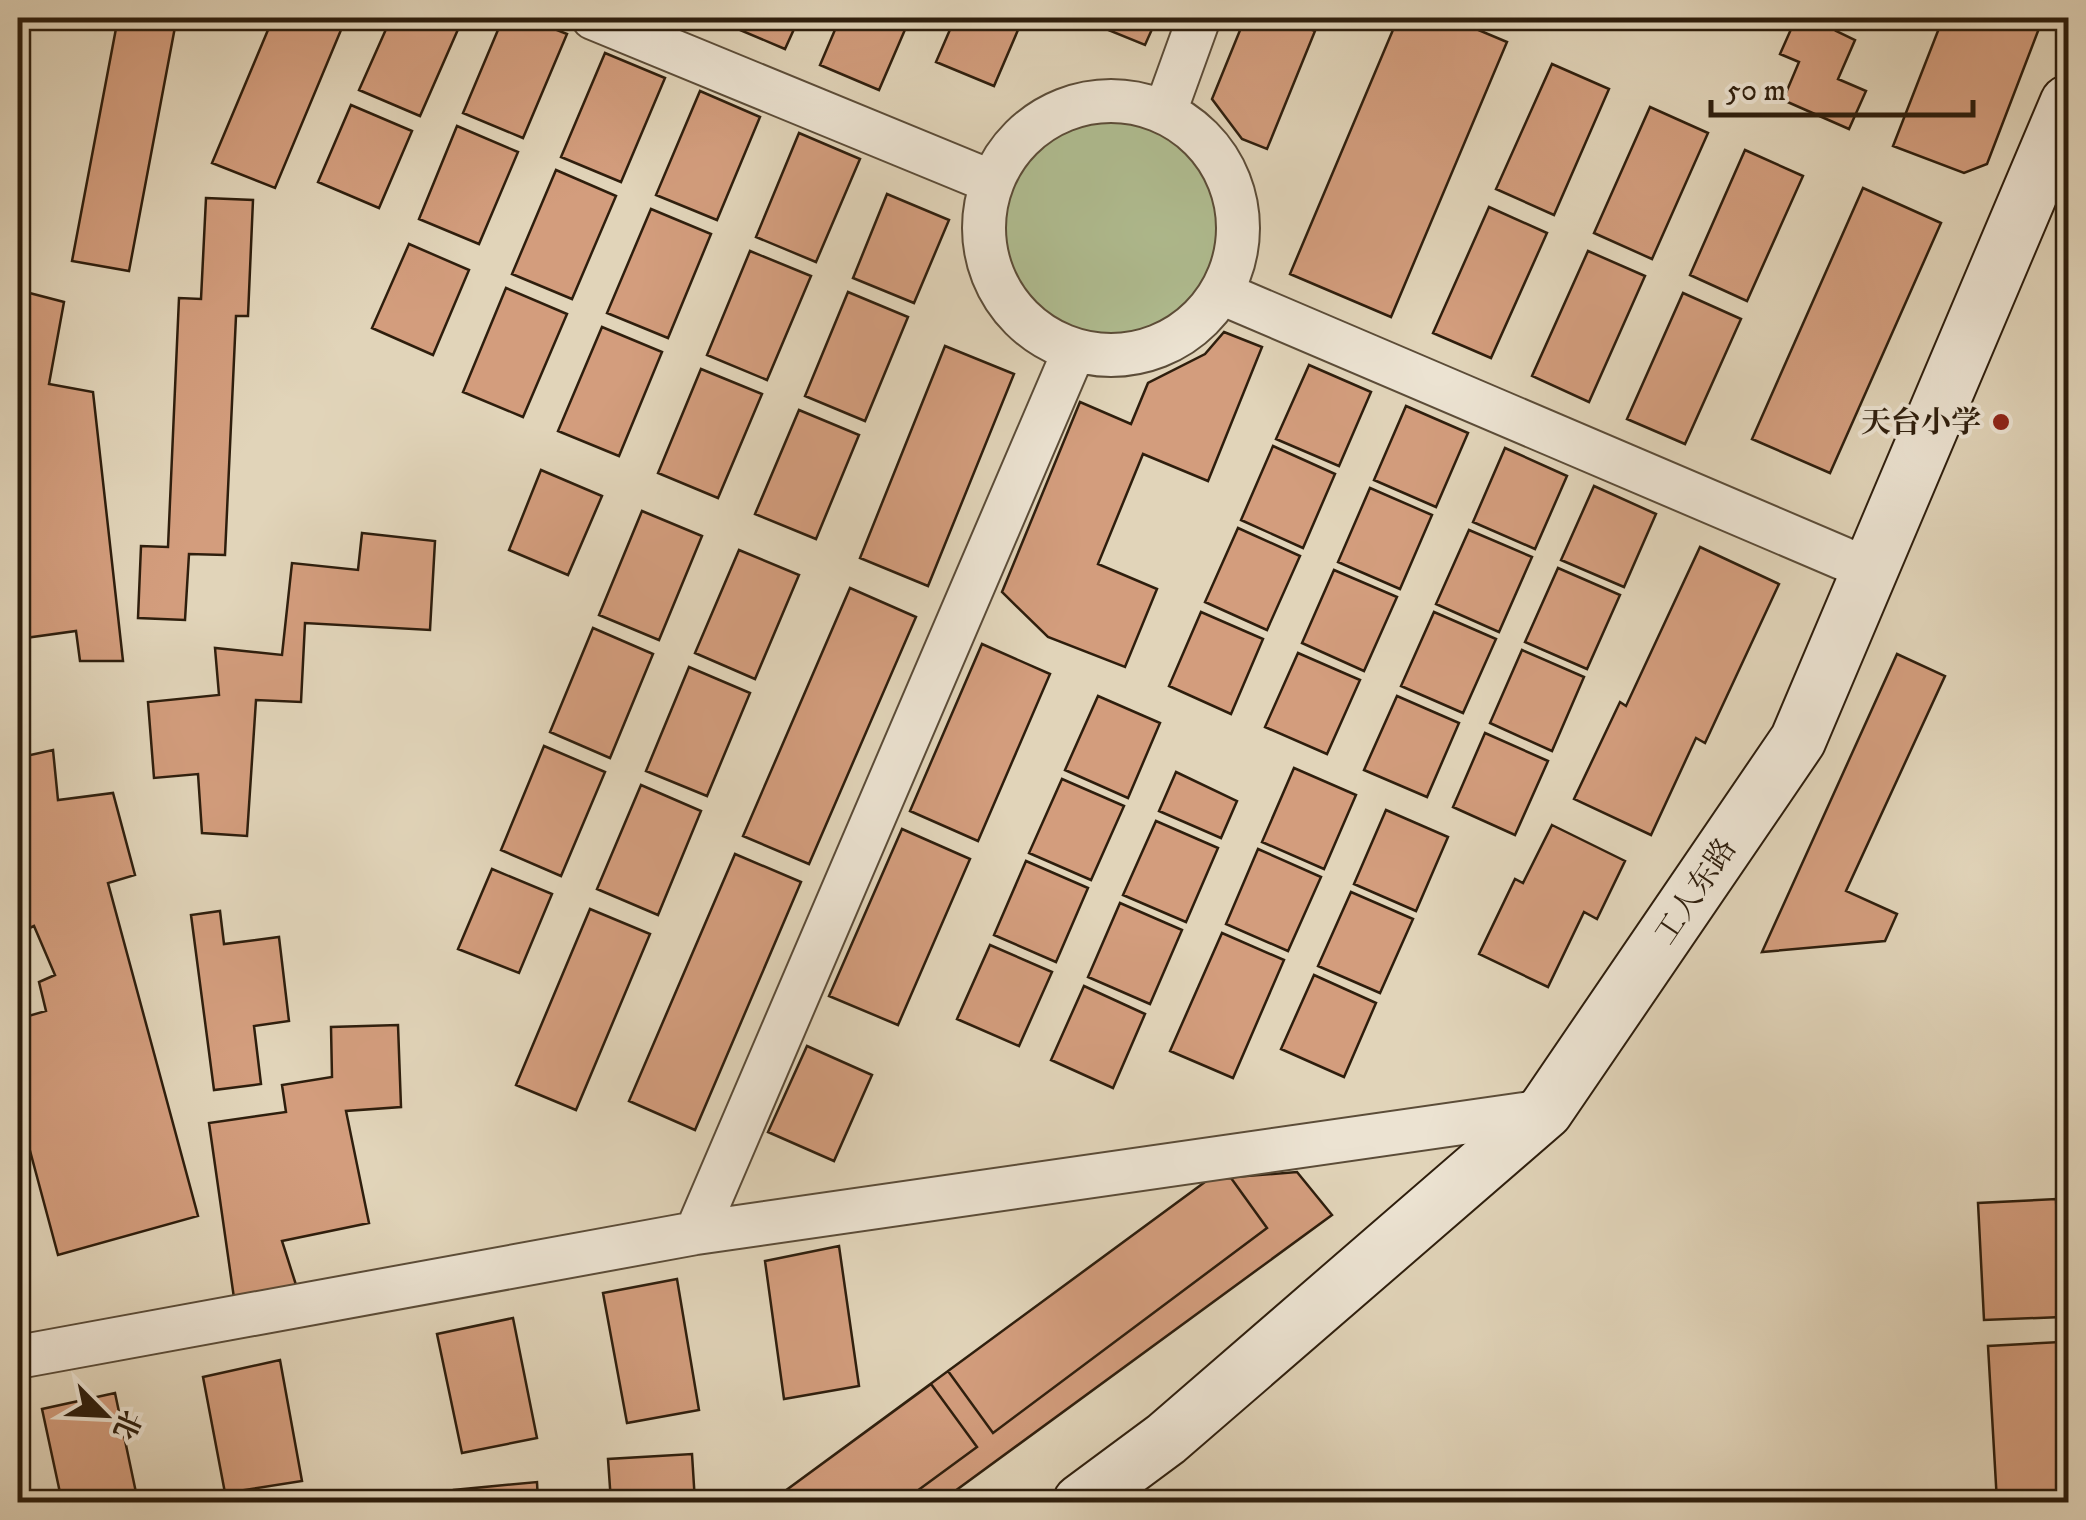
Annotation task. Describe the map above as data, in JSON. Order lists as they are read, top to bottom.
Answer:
{
  "streets": {
    "main road": ["工人东路"]
  },
  "places": ["天台小学"],
  "scale_bar": "50 m",
  "north": "bottom right"
}
